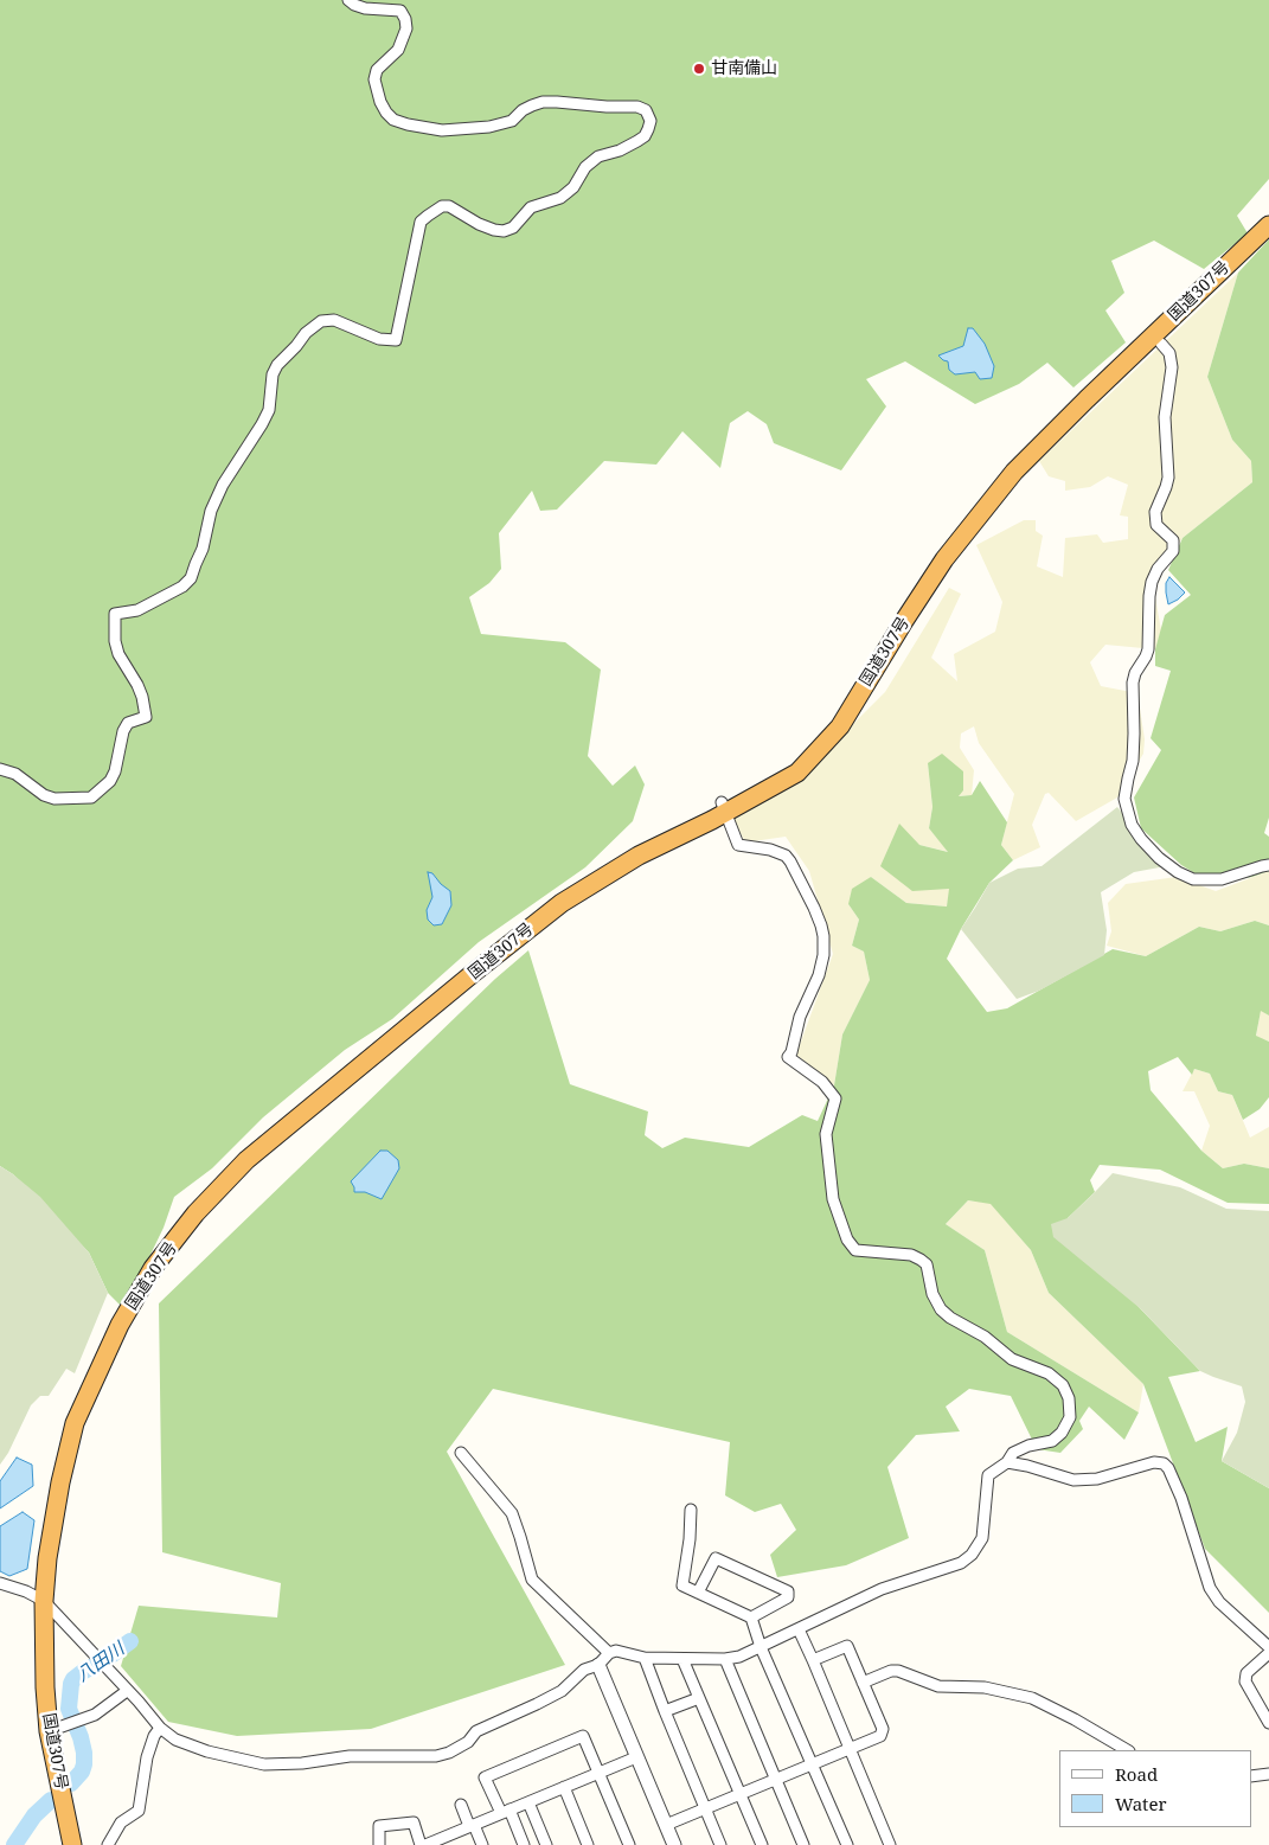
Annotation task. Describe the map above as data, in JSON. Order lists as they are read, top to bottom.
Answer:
{
  "streets": {
    "highway": ["国道307号"]
  },
  "water": ["八田川"],
  "places": ["甘南備山"],
  "legend": ["Road", "Water"]
}
